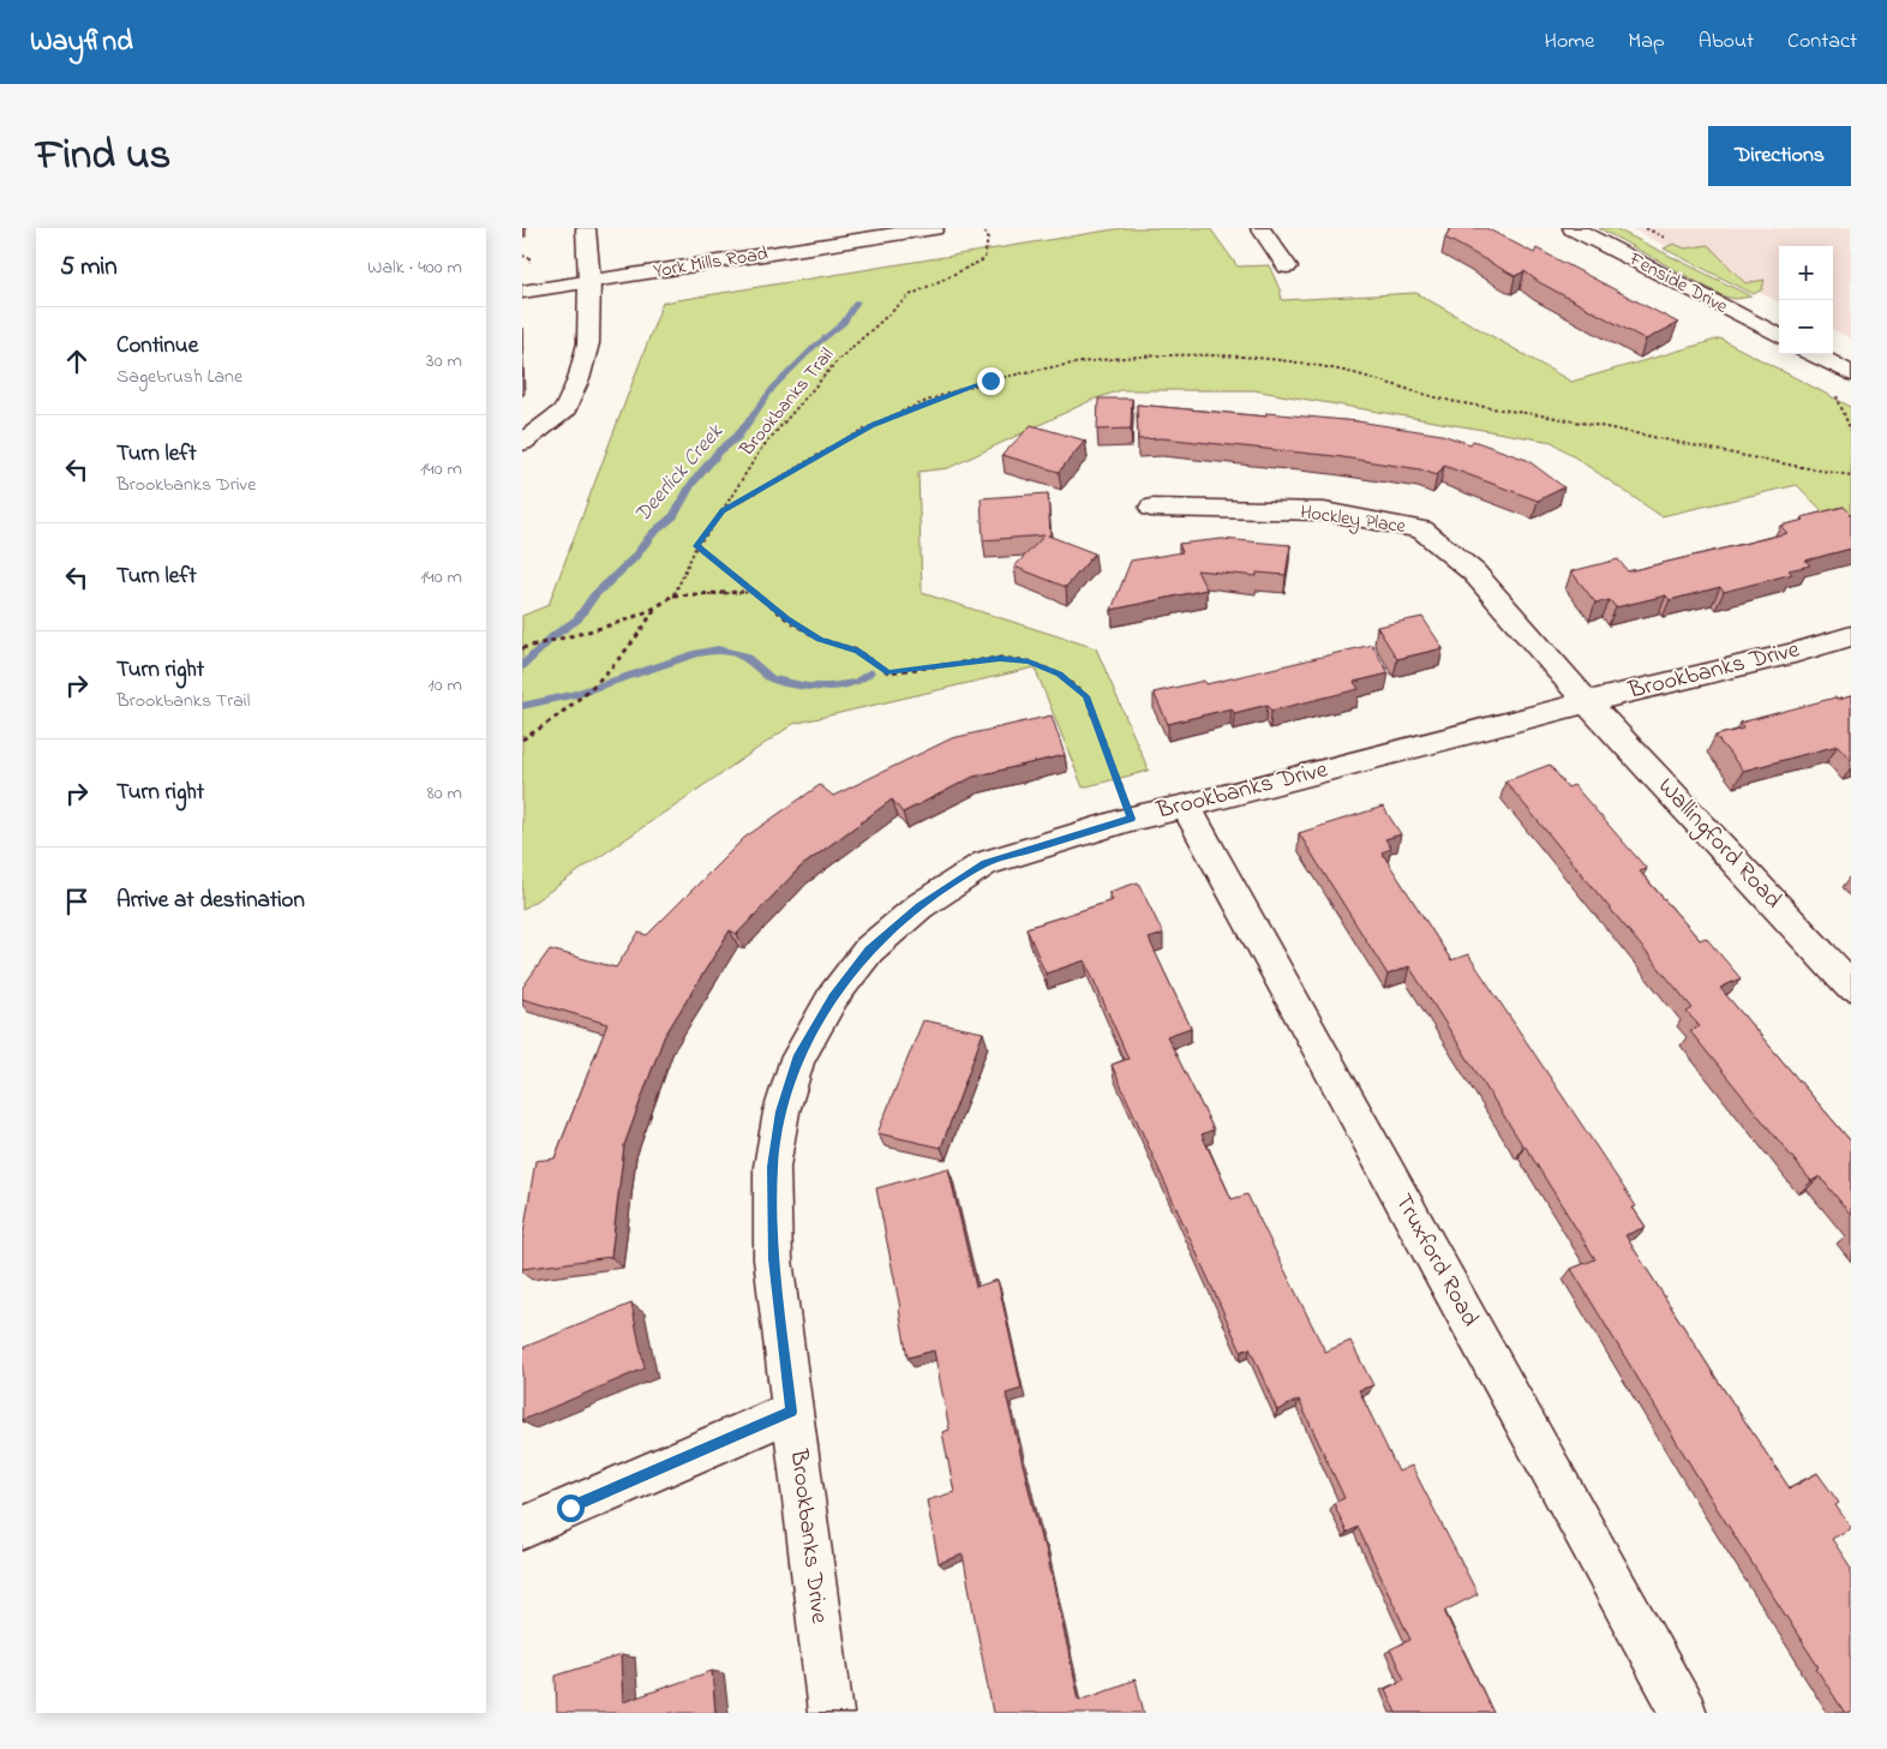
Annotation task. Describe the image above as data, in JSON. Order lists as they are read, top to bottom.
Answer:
{
  "streets": {
    "street": [
      "York Mills Road",
      "Fenside Drive",
      "Hockley Place",
      "Brookbanks Drive",
      "Wallingford Road",
      "Truxford Road"
    ],
    "path": ["Brookbanks Trail"]
  },
  "crossings": [
    ["Hockley Place", "Brookbanks Drive"],
    ["Hockley Place", "Wallingford Road"],
    ["Brookbanks Drive", "Wallingford Road"],
    ["Brookbanks Drive", "Truxford Road"]
  ],
  "water": ["Deerlick Creek"],
  "page": {
    "header": "Wayfind",
    "nav": [
      "Home",
      "Map",
      "About",
      "Contact"
    ],
    "title": "Find us",
    "buttons": "Directions",
    "heading": ["5 min", "Walk · 400 m"],
    "map_buttons": ["+", "−"],
    "list": [
      ["Continue", "Sagebrush Lane", "30 m"],
      ["Turn left", "Brookbanks Drive", "140 m"],
      ["Turn left", "140 m"],
      ["Turn right", "Brookbanks Trail", "10 m"],
      ["Turn right", "80 m"],
      "Arrive at destination"
    ]
  }
}
